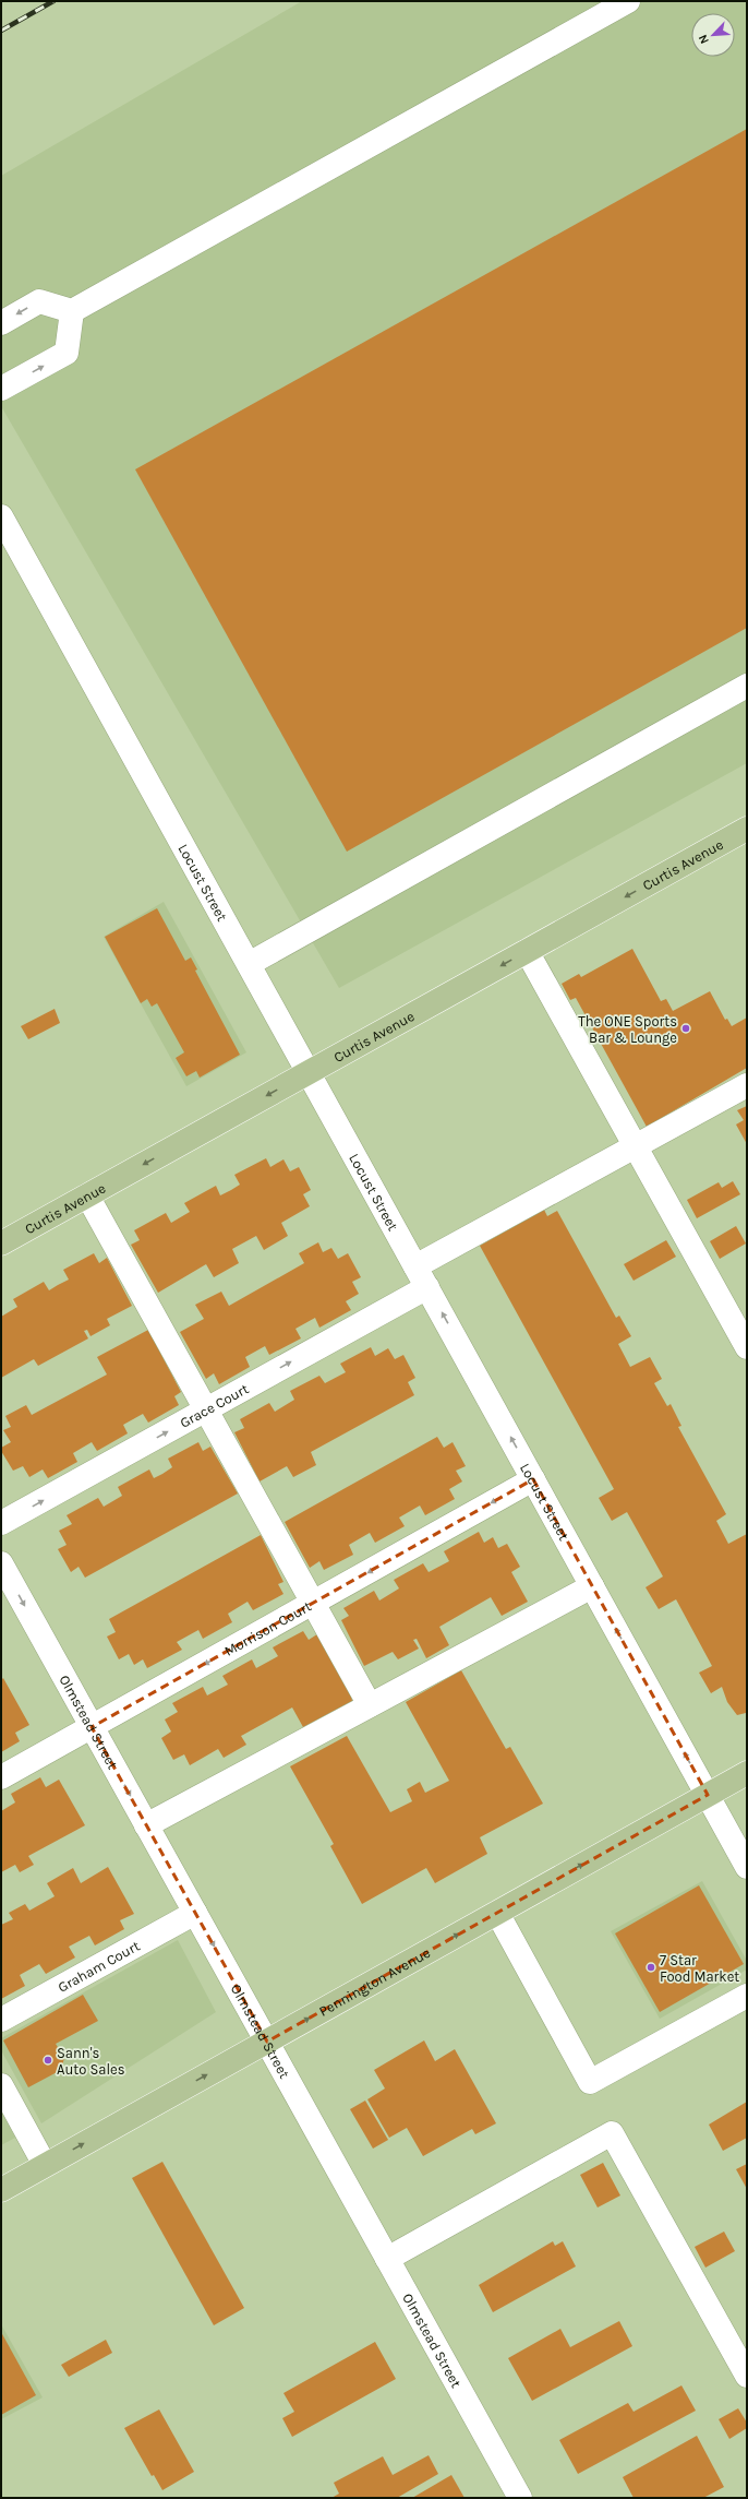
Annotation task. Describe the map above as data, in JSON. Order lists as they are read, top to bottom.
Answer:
{
  "streets": {
    "main road": ["Curtis Avenue", "Pennington Avenue"],
    "street": [
      "Locust Street",
      "Grace Court",
      "Morrison Court",
      "Olmstead Street",
      "Graham Court"
    ]
  },
  "crossings": [
    ["Curtis Avenue", "Locust Street"],
    ["Locust Street", "Grace Court"],
    ["Locust Street", "Morrison Court"],
    ["Locust Street", "Pennington Avenue"],
    ["Morrison Court", "Olmstead Street"],
    ["Olmstead Street", "Graham Court"],
    ["Olmstead Street", "Pennington Avenue"]
  ],
  "one_way": [
    "Curtis Avenue",
    "Grace Court",
    "Olmstead Street",
    "Pennington Avenue"
  ],
  "places": ["The ONE Sports Bar & Lounge", "7 Star Food Market", "Sann's Auto Sales"],
  "north": "bottom left"
}
